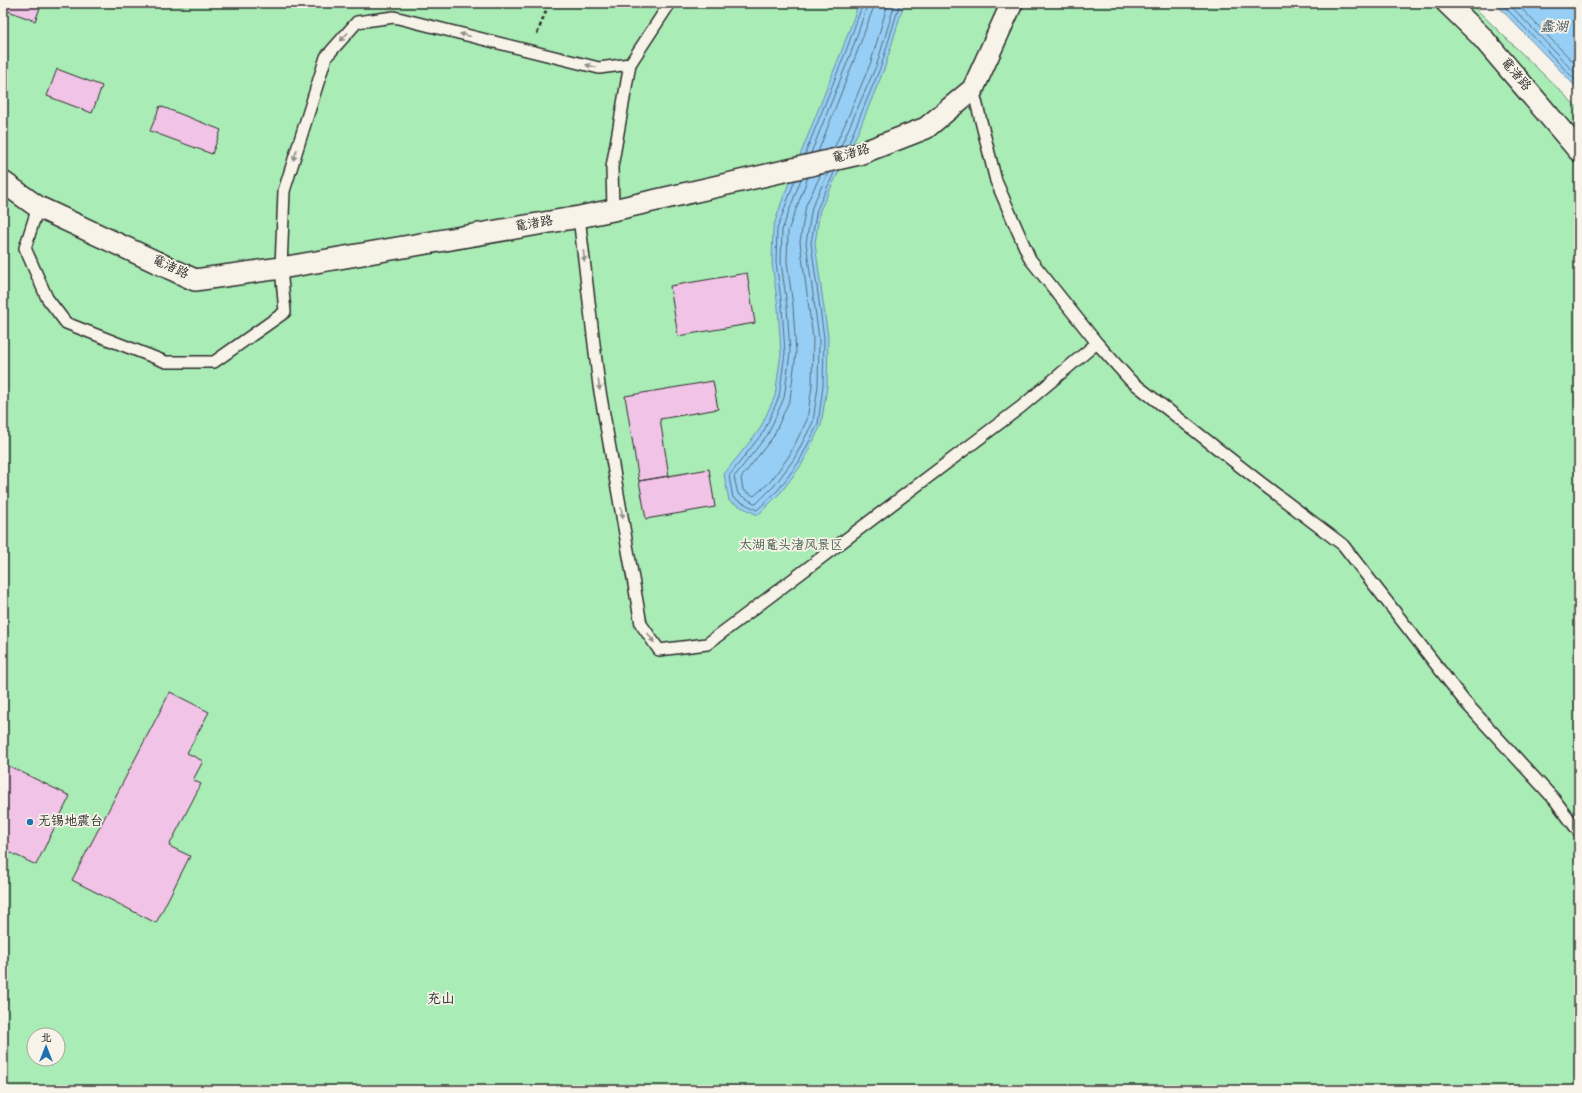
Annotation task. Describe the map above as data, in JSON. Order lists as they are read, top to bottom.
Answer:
{
  "streets": {
    "street": ["鼋渚路"]
  },
  "districts": ["充山"],
  "water": ["蠡湖"],
  "parks": ["太湖鼋头渚风景区"],
  "places": ["无锡地震台"],
  "north": "top"
}
